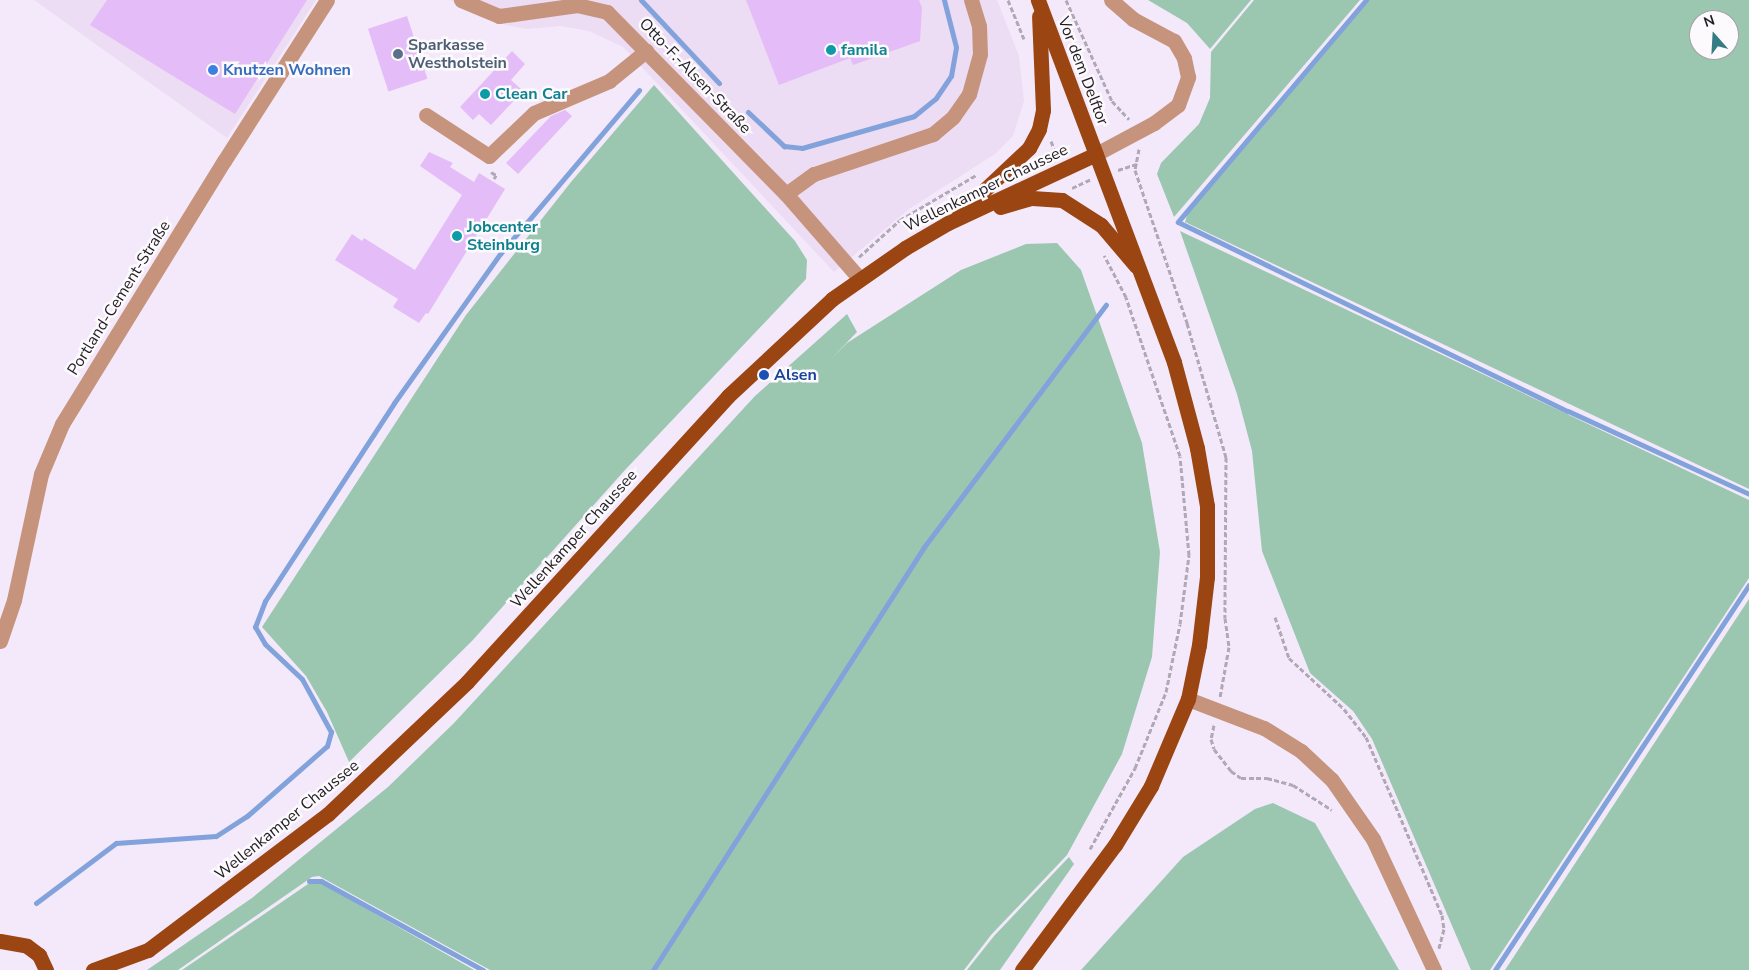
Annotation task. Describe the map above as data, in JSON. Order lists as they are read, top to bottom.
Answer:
{
  "streets": {
    "main road": ["Vor dem Delftor", "Wellenkamper Chaussee"],
    "street": ["Otto-F.-Alsen-Straße", "Portland-Cement-Straße"]
  },
  "crossings": [
    ["Vor dem Delftor", "Wellenkamper Chaussee"],
    ["Otto-F.-Alsen-Straße", "Wellenkamper Chaussee"]
  ],
  "places": [
    "famila",
    "Sparkasse Westholstein",
    "Knutzen Wohnen",
    "Clean Car",
    "Jobcenter Steinburg",
    "Alsen"
  ],
  "north": "top"
}
